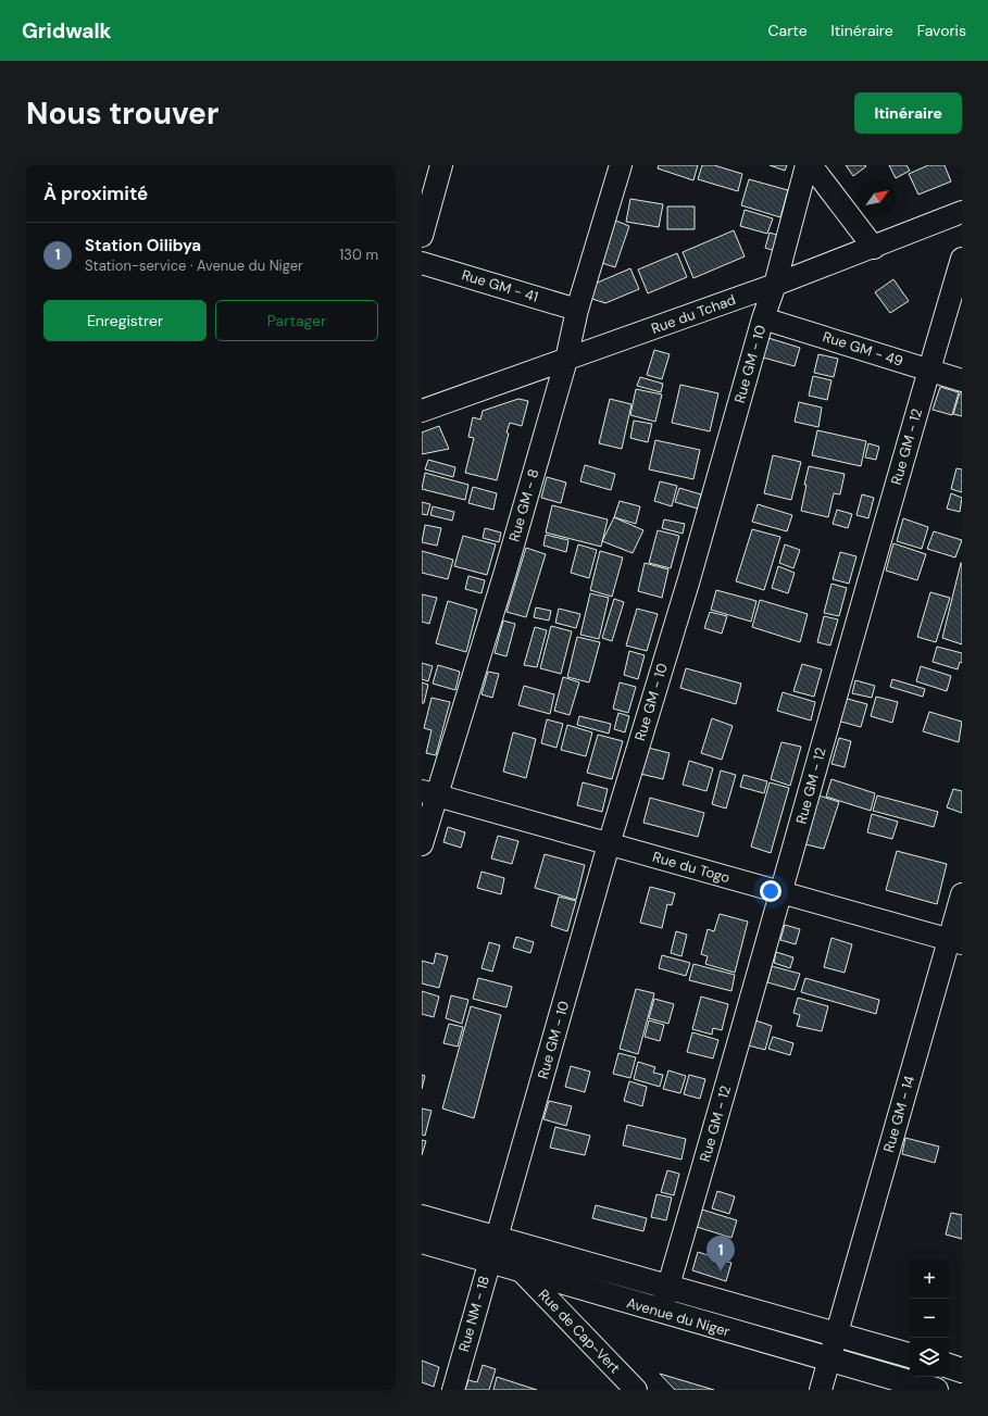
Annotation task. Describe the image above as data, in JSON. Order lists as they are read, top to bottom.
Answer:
{
  "streets": {
    "main road": ["Avenue du Niger"],
    "street": [
      "Rue GM - 41",
      "Rue du Tchad",
      "Rue GM - 49",
      "Rue GM - 10",
      "Rue GM - 12",
      "Rue GM - 8",
      "Rue du Togo",
      "Rue GM - 14",
      "Rue NM - 18",
      "Rue de Cap-Vert"
    ]
  },
  "crossings": [
    ["Rue GM - 41", "Rue GM - 8"],
    ["Rue du Tchad", "Rue GM - 10"],
    ["Rue du Tchad", "Rue GM - 8"],
    ["Rue GM - 49", "Rue GM - 10"],
    ["Rue GM - 49", "Rue GM - 12"],
    ["Rue GM - 10", "Rue du Togo"],
    ["Rue GM - 10", "Rue NM - 18"],
    ["Rue GM - 10", "Avenue du Niger"],
    ["Rue GM - 12", "Rue du Togo"],
    ["Rue GM - 12", "Avenue du Niger"],
    ["Rue GM - 8", "Rue du Togo"],
    ["Rue du Togo", "Rue GM - 14"],
    ["Rue GM - 14", "Avenue du Niger"],
    ["Rue NM - 18", "Avenue du Niger"],
    ["Avenue du Niger", "Rue de Cap-Vert"]
  ],
  "north": "top right",
  "page": {
    "header": "Gridwalk",
    "nav": ["Carte", "Itinéraire", "Favoris"],
    "buttons": [
      "Itinéraire",
      ["Enregistrer", "Partager"]
    ],
    "title": "Nous trouver",
    "heading": "À proximité",
    "list": [
      {
        "mark": "1",
        "name": "Station Oilibya",
        "note": "Station-service · Avenue du Niger",
        "value": "130 m"
      }
    ],
    "pins": "1",
    "map_buttons": ["+", "−"]
  }
}
